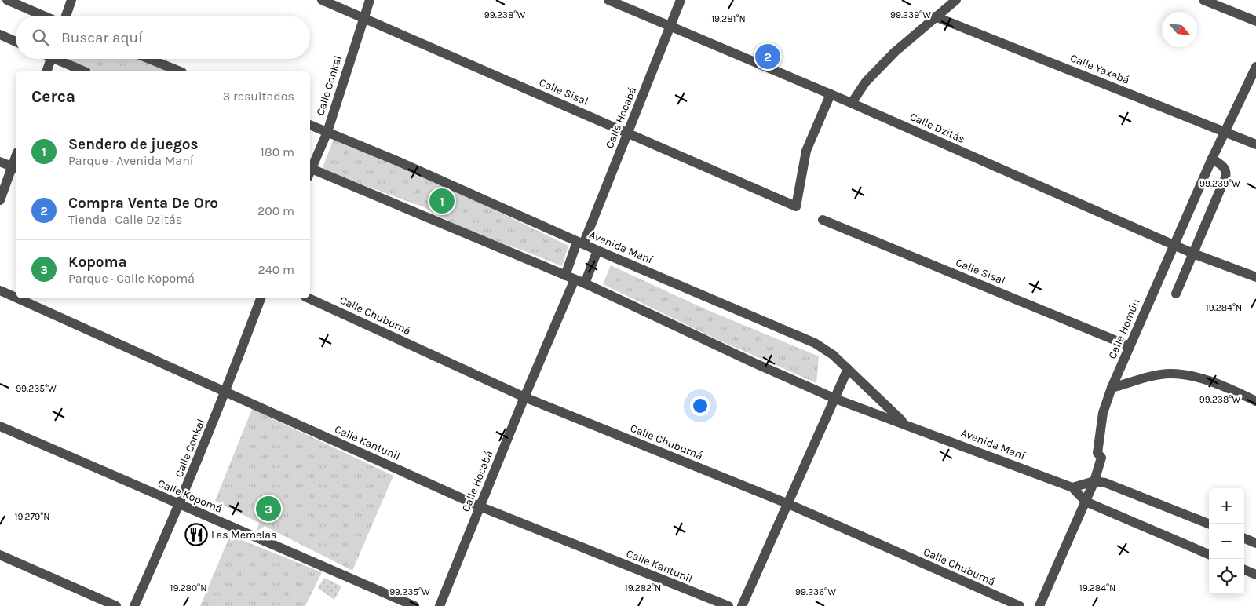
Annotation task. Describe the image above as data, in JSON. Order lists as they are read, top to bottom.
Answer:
{
  "streets": {
    "street": [
      "Calle Yaxabá",
      "Calle Conkal",
      "Calle Sisal",
      "Calle Hocabá",
      "Calle Dzitás",
      "Avenida Maní",
      "Calle Chuburná",
      "Calle Homún",
      "Calle Kantunil",
      "Calle Kopomá"
    ]
  },
  "crossings": [
    ["Calle Yaxabá", "Calle Homún"],
    ["Calle Conkal", "Calle Sisal"],
    ["Calle Conkal", "Avenida Maní"],
    ["Calle Conkal", "Calle Kantunil"],
    ["Calle Conkal", "Calle Kopomá"],
    ["Calle Sisal", "Calle Hocabá"],
    ["Calle Sisal", "Calle Dzitás"],
    ["Calle Sisal", "Calle Homún"],
    ["Calle Hocabá", "Calle Dzitás"],
    ["Calle Hocabá", "Avenida Maní"],
    ["Calle Hocabá", "Calle Chuburná"],
    ["Calle Hocabá", "Calle Kantunil"],
    ["Calle Dzitás", "Calle Homún"],
    ["Avenida Maní", "Calle Homún"]
  ],
  "places": {
    "restaurant": ["Las Memelas"]
  },
  "north": "bottom right",
  "page": {
    "search": "Buscar aquí",
    "pins": ["2", "1", "3"],
    "heading": ["Cerca", "3 resultados"],
    "list": [
      {
        "mark": "1",
        "name": "Sendero de juegos",
        "note": "Parque · Avenida Maní",
        "value": "180 m"
      },
      {
        "mark": "2",
        "name": "Compra Venta De Oro",
        "note": "Tienda · Calle Dzitás",
        "value": "200 m"
      },
      {
        "mark": "3",
        "name": "Kopoma",
        "note": "Parque · Calle Kopomá",
        "value": "240 m"
      }
    ],
    "map_buttons": ["+", "−"]
  },
  "coordinates": [
    "99.239°W",
    "99.238°W",
    "19.281°N",
    "19.284°N",
    "99.235°W",
    "19.279°N",
    "19.280°N",
    "19.282°N",
    "99.236°W"
  ]
}
